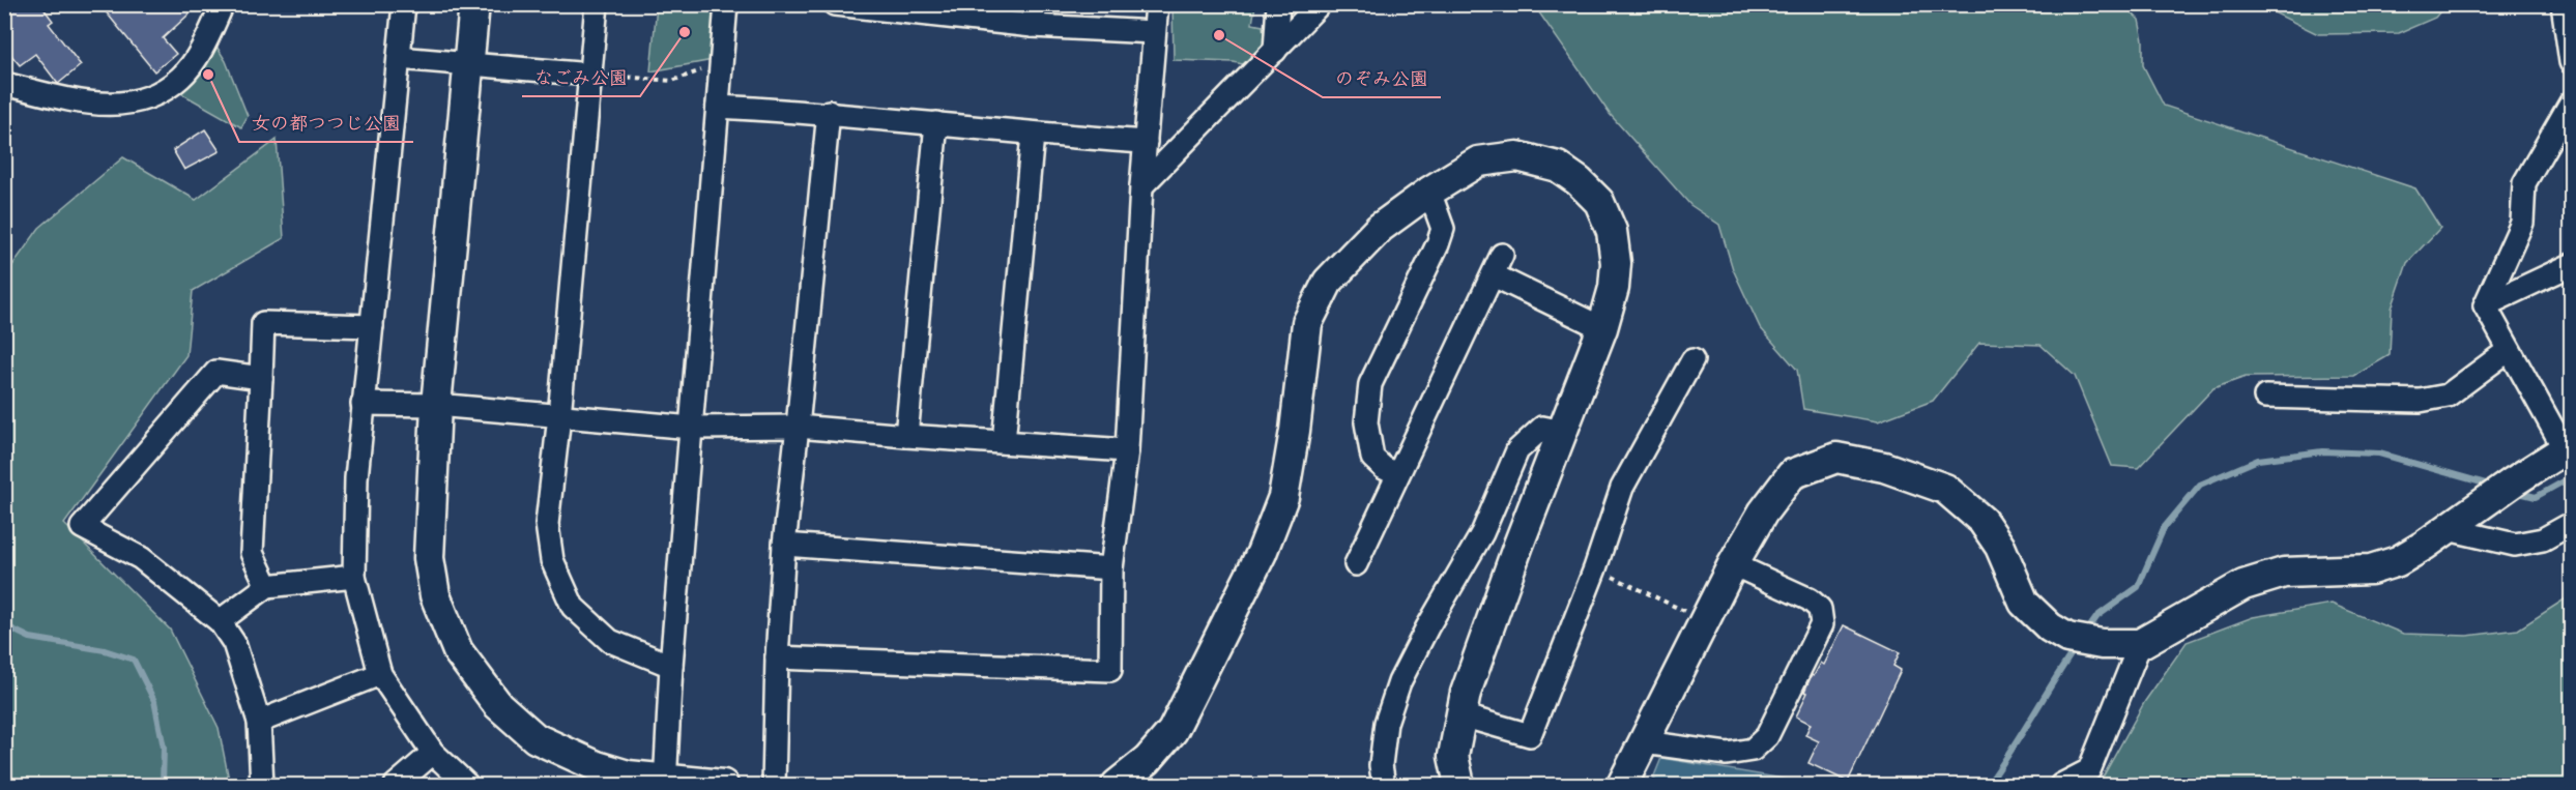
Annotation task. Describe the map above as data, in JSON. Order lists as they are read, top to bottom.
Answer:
{
  "places": ["なごみ公園", "のぞみ公園", "女の都つつじ公園"]
}
